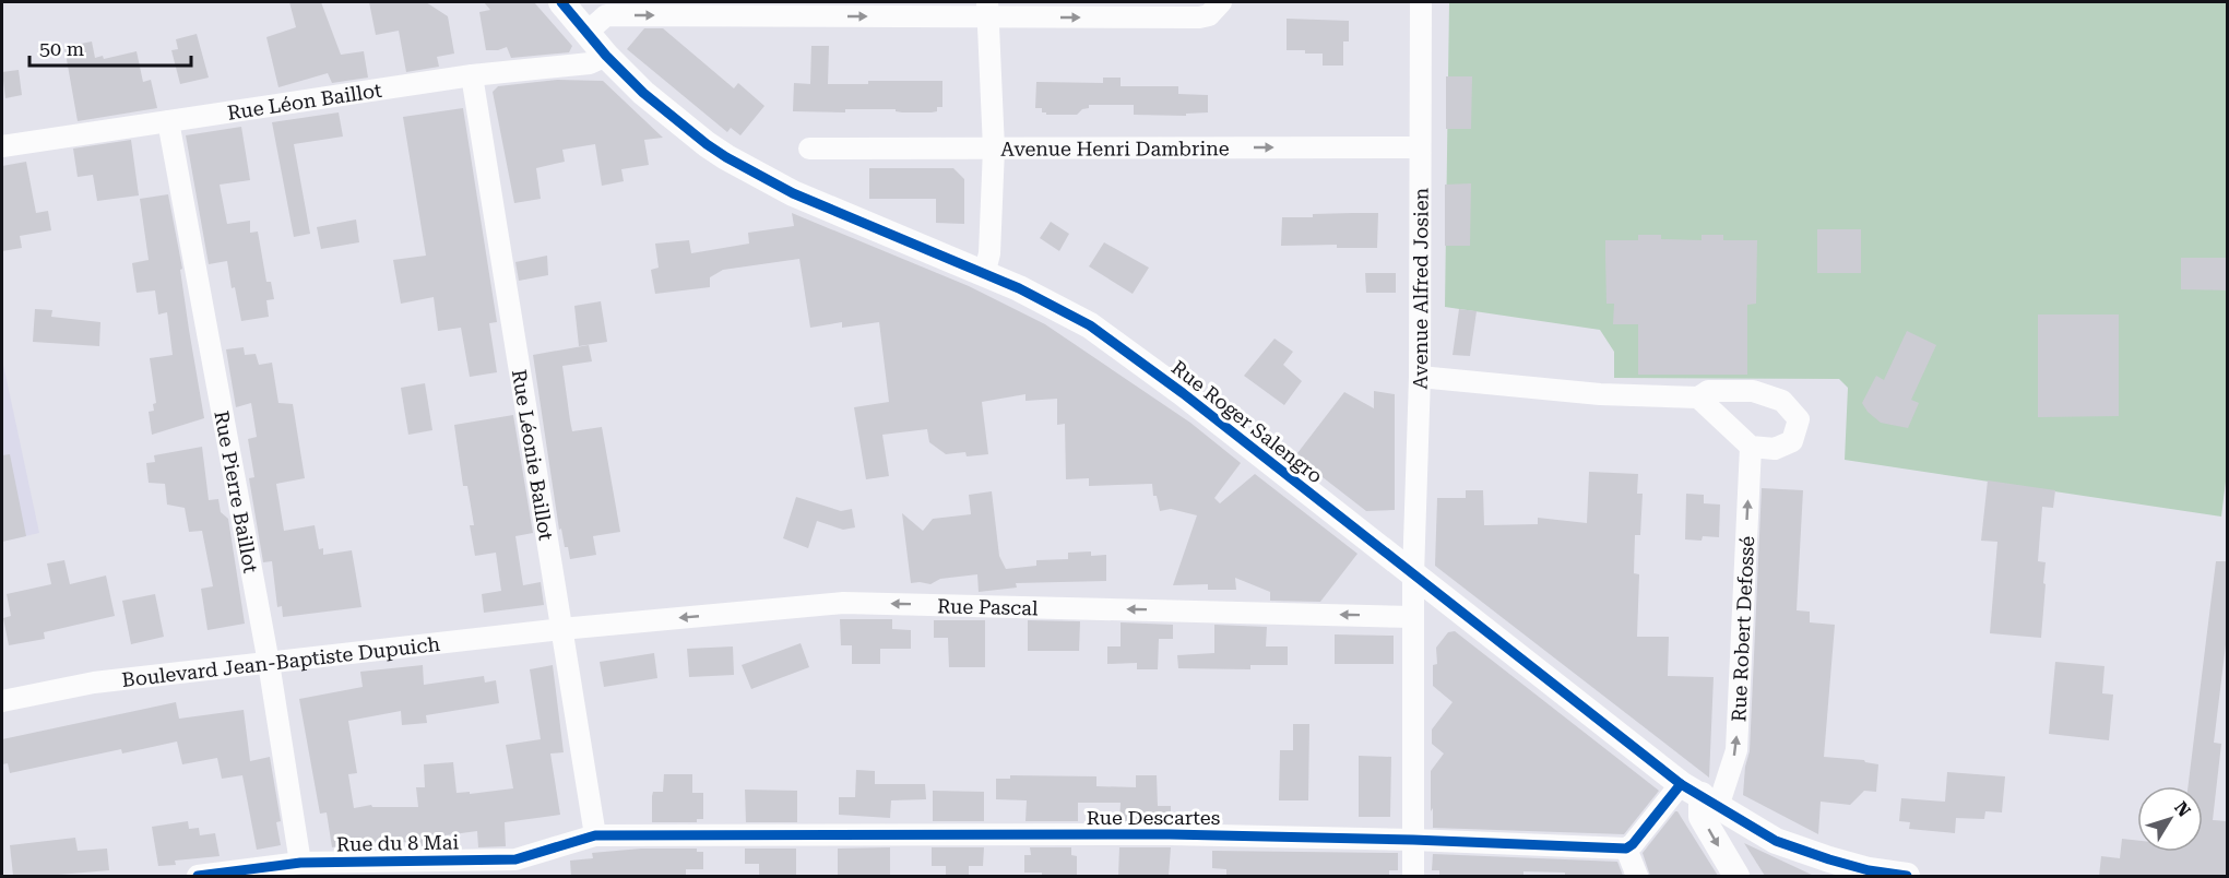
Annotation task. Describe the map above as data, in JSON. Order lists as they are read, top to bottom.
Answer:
{
  "streets": {
    "street": [
      "Rue Léon Baillot",
      "Avenue Henri Dambrine",
      "Avenue Alfred Josien",
      "Rue Roger Salengro",
      "Rue Léonie Baillot",
      "Rue Pierre Baillot",
      "Rue Pascal",
      "Rue Robert Defossé",
      "Boulevard Jean-Baptiste Dupuich",
      "Rue Descartes",
      "Rue du 8 Mai"
    ]
  },
  "crossings": [
    ["Rue Léon Baillot", "Rue Roger Salengro"],
    ["Rue Léon Baillot", "Rue Léonie Baillot"],
    ["Rue Léon Baillot", "Rue Pierre Baillot"],
    ["Avenue Henri Dambrine", "Avenue Alfred Josien"],
    ["Avenue Alfred Josien", "Rue Roger Salengro"],
    ["Avenue Alfred Josien", "Rue Pascal"],
    ["Avenue Alfred Josien", "Rue Descartes"],
    ["Rue Roger Salengro", "Rue Robert Defossé"],
    ["Rue Léonie Baillot", "Rue Pascal"],
    ["Rue Léonie Baillot", "Boulevard Jean-Baptiste Dupuich"],
    ["Rue Léonie Baillot", "Rue Descartes"],
    ["Rue Léonie Baillot", "Rue du 8 Mai"],
    ["Rue Pierre Baillot", "Boulevard Jean-Baptiste Dupuich"],
    ["Rue Pierre Baillot", "Rue du 8 Mai"],
    ["Rue Pascal", "Boulevard Jean-Baptiste Dupuich"],
    ["Rue Descartes", "Rue du 8 Mai"]
  ],
  "one_way": ["Rue Pascal", "Rue Robert Defossé"],
  "scale_bar": "50 m",
  "north": "top right"
}
